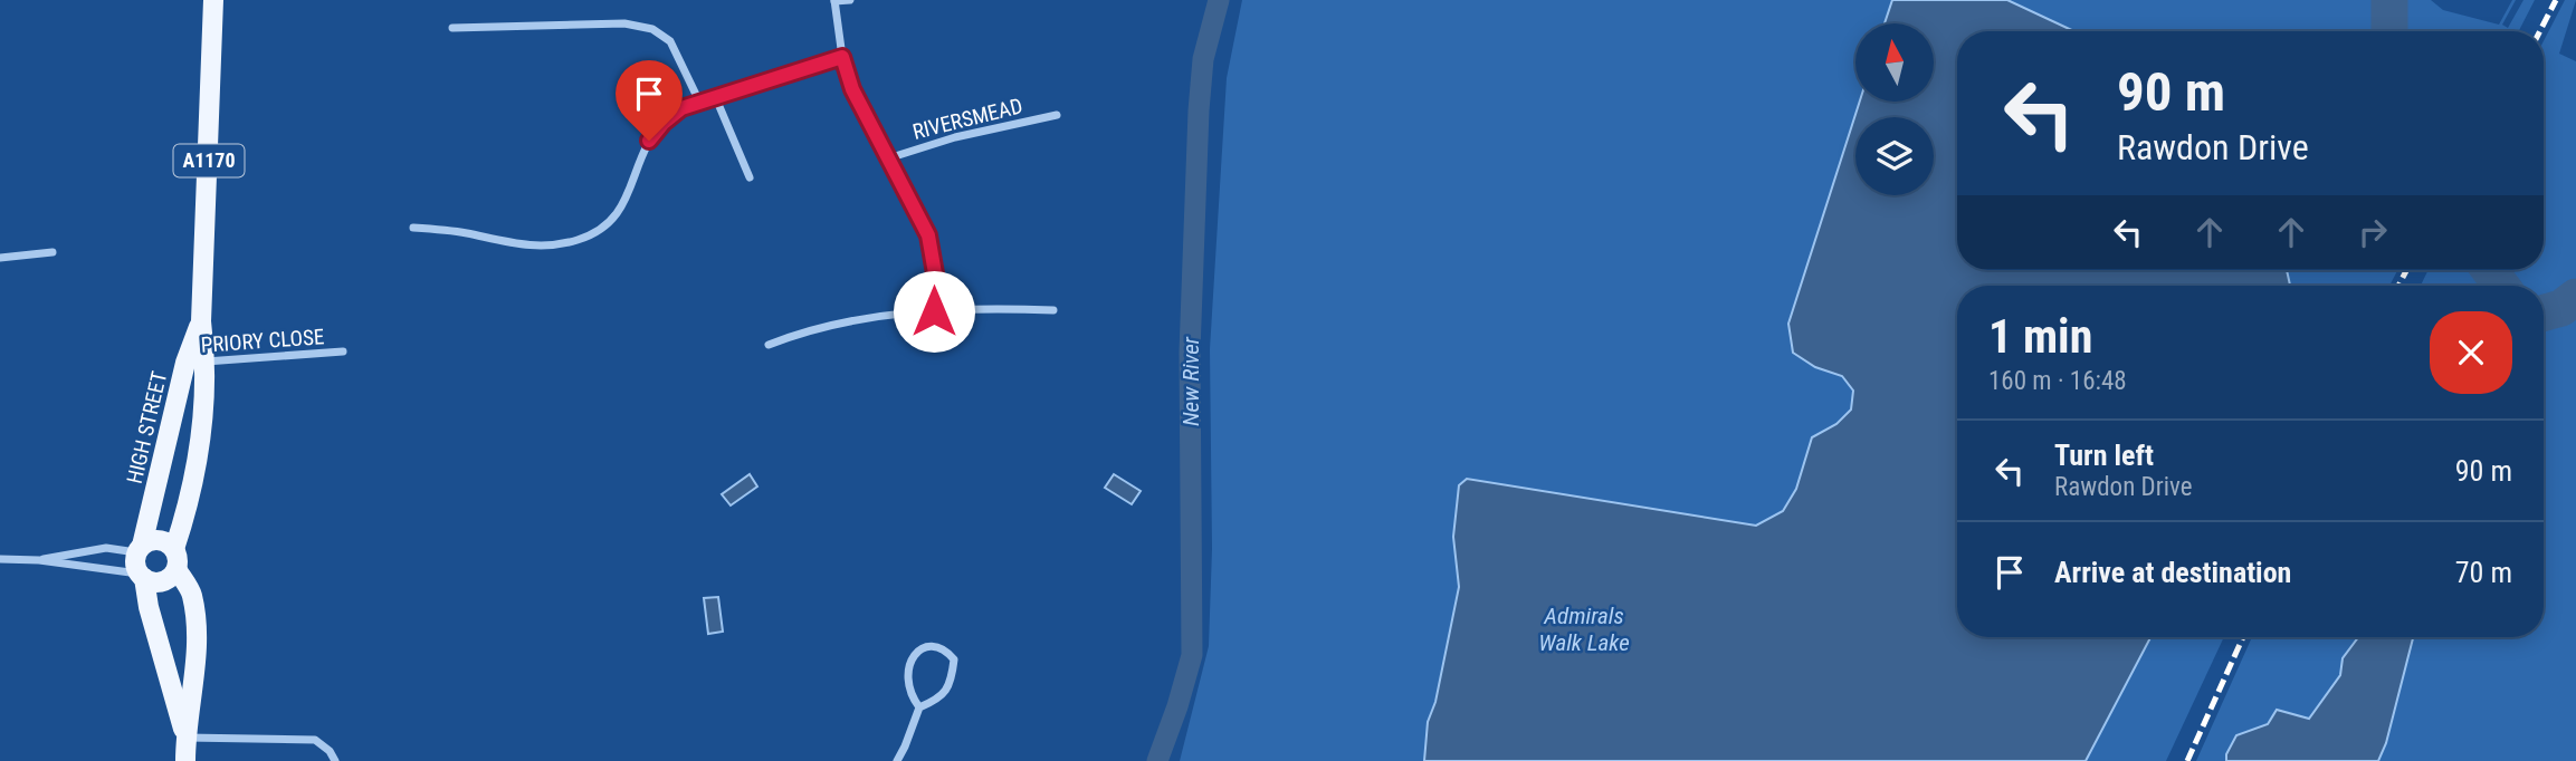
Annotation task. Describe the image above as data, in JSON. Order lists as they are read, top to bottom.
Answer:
{
  "streets": {
    "main road": ["A1170", "HIGH STREET"],
    "street": ["RIVERSMEAD", "PRIORY CLOSE"]
  },
  "crossings": [
    ["PRIORY CLOSE", "HIGH STREET"]
  ],
  "water": ["New River", "Admirals Walk Lake"],
  "north": "top",
  "page": {
    "turn": ["90 m", "Rawdon Drive"],
    "heading": ["1 min", "160 m · 16:48"],
    "list": [
      {
        "name": "Turn left",
        "note": "Rawdon Drive",
        "value": "90 m"
      },
      {
        "name": "Arrive at destination",
        "value": "70 m"
      }
    ]
  }
}
